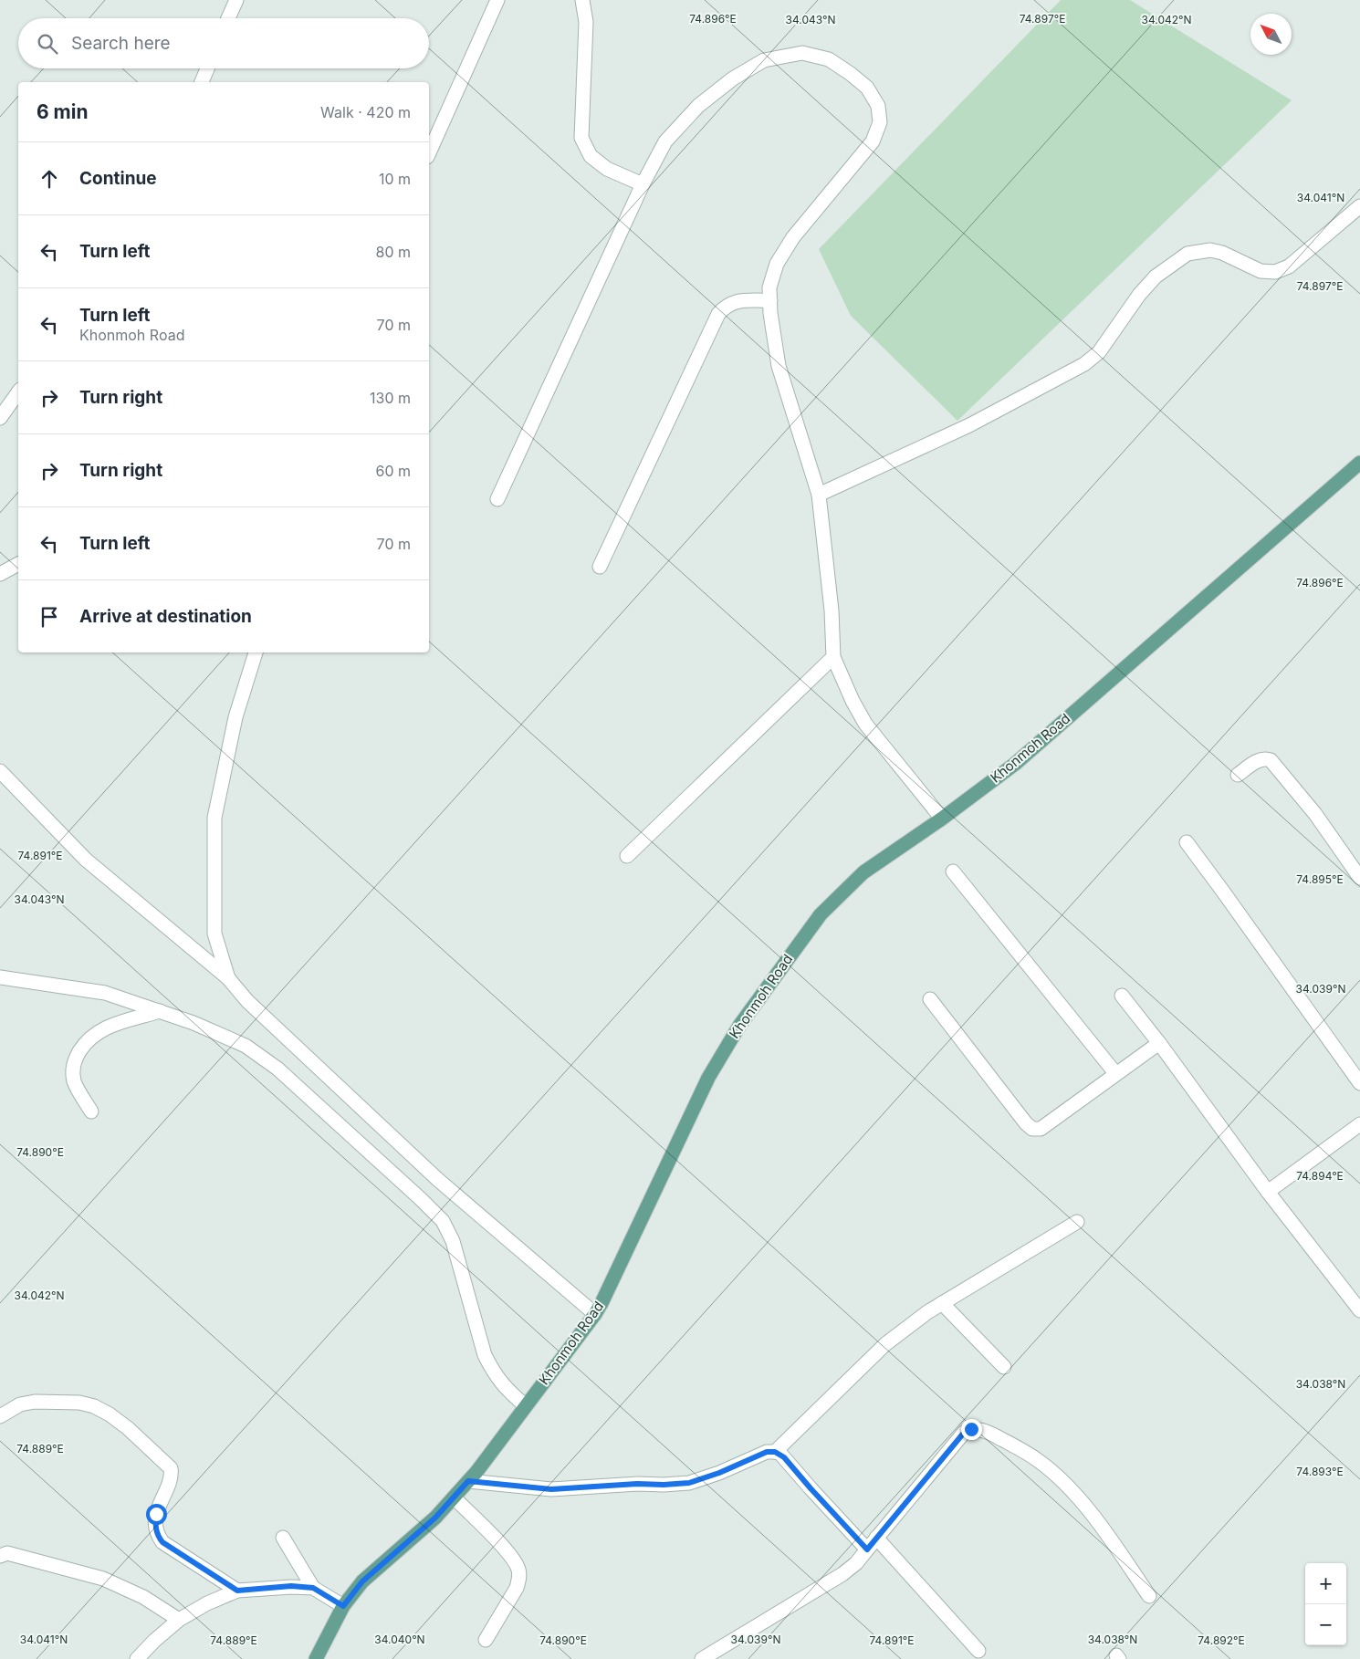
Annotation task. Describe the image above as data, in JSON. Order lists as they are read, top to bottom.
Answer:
{
  "streets": {
    "main road": ["Khonmoh Road"]
  },
  "north": "top left",
  "page": {
    "search": "Search here",
    "heading": ["6 min", "Walk · 420 m"],
    "list": [
      ["Continue", "10 m"],
      ["Turn left", "80 m"],
      ["Turn left", "Khonmoh Road", "70 m"],
      ["Turn right", "130 m"],
      ["Turn right", "60 m"],
      ["Turn left", "70 m"],
      "Arrive at destination"
    ],
    "map_buttons": ["+", "−"]
  },
  "coordinates": [
    "74.896°E",
    "74.897°E",
    "34.043°N",
    "34.042°N",
    "34.041°N",
    "74.891°E",
    "74.895°E",
    "34.039°N",
    "74.890°E",
    "74.894°E",
    "34.038°N",
    "74.889°E",
    "74.893°E",
    "34.040°N",
    "74.892°E"
  ]
}
